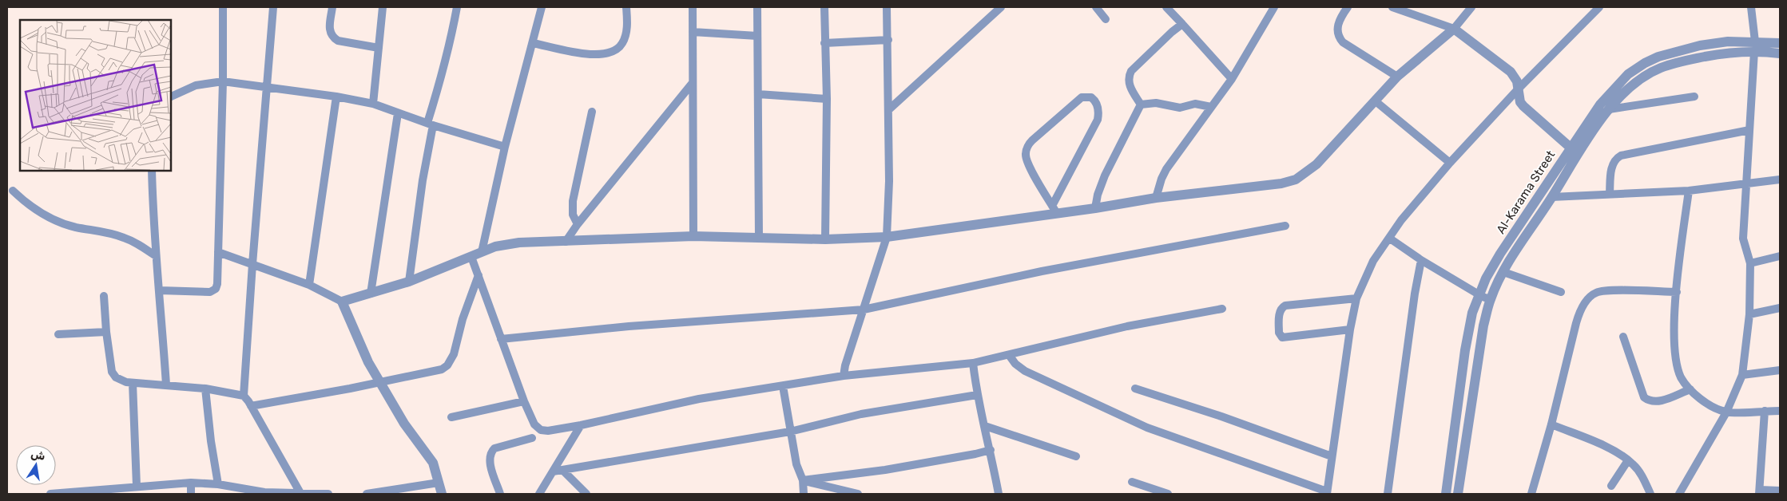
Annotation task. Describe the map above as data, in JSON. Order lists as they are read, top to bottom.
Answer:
{
  "streets": {
    "street": ["Al-Karama Street"]
  },
  "north": "top"
}
